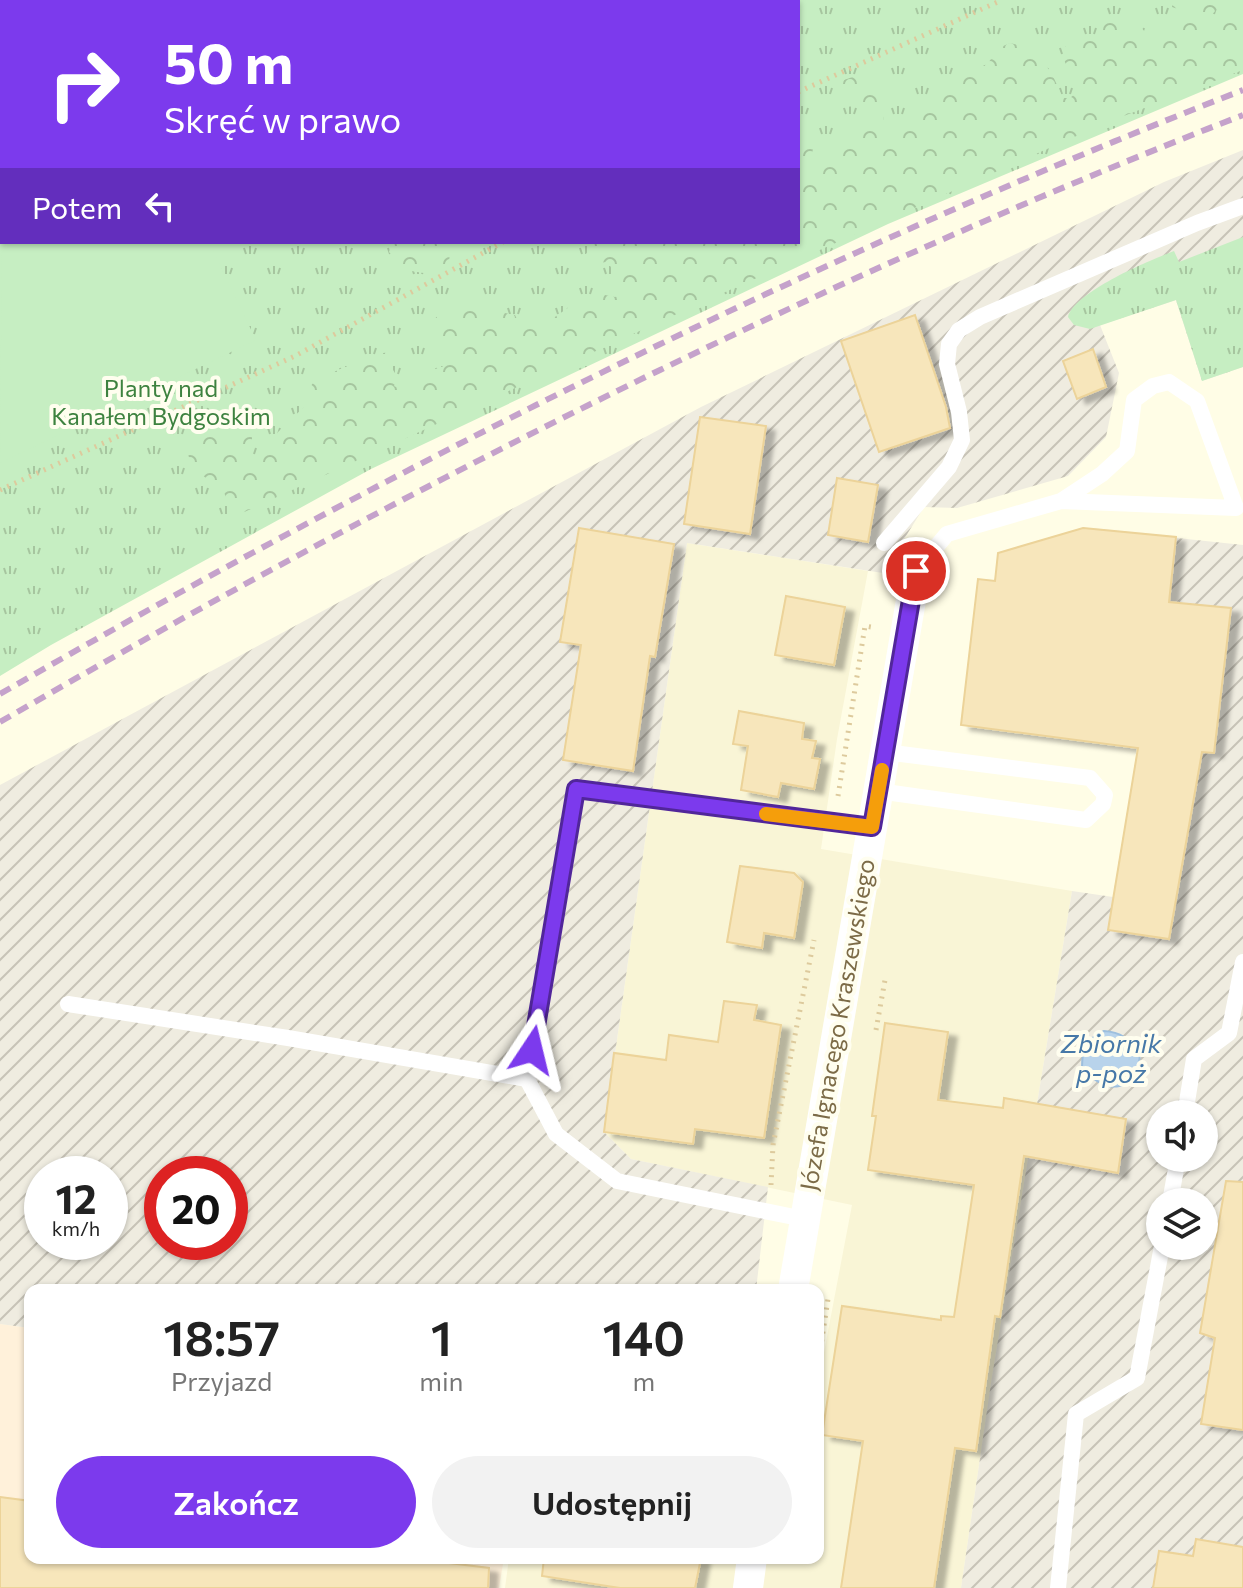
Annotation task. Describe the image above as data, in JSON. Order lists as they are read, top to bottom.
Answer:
{
  "streets": {
    "street": ["Józefa Ignacego Kraszewskiego"]
  },
  "water": ["Zbiornik p-poż"],
  "parks": ["Planty nad Kanałem Bydgoskim"],
  "page": {
    "turn": ["50 m", "Skręć w prawo"],
    "then": "Potem",
    "speed": "12 km/h",
    "limit": "20",
    "eta": [
      "18:57",
      "Przyjazd",
      "1",
      "min",
      "140",
      "m"
    ],
    "buttons": ["Zakończ", "Udostępnij"]
  }
}
